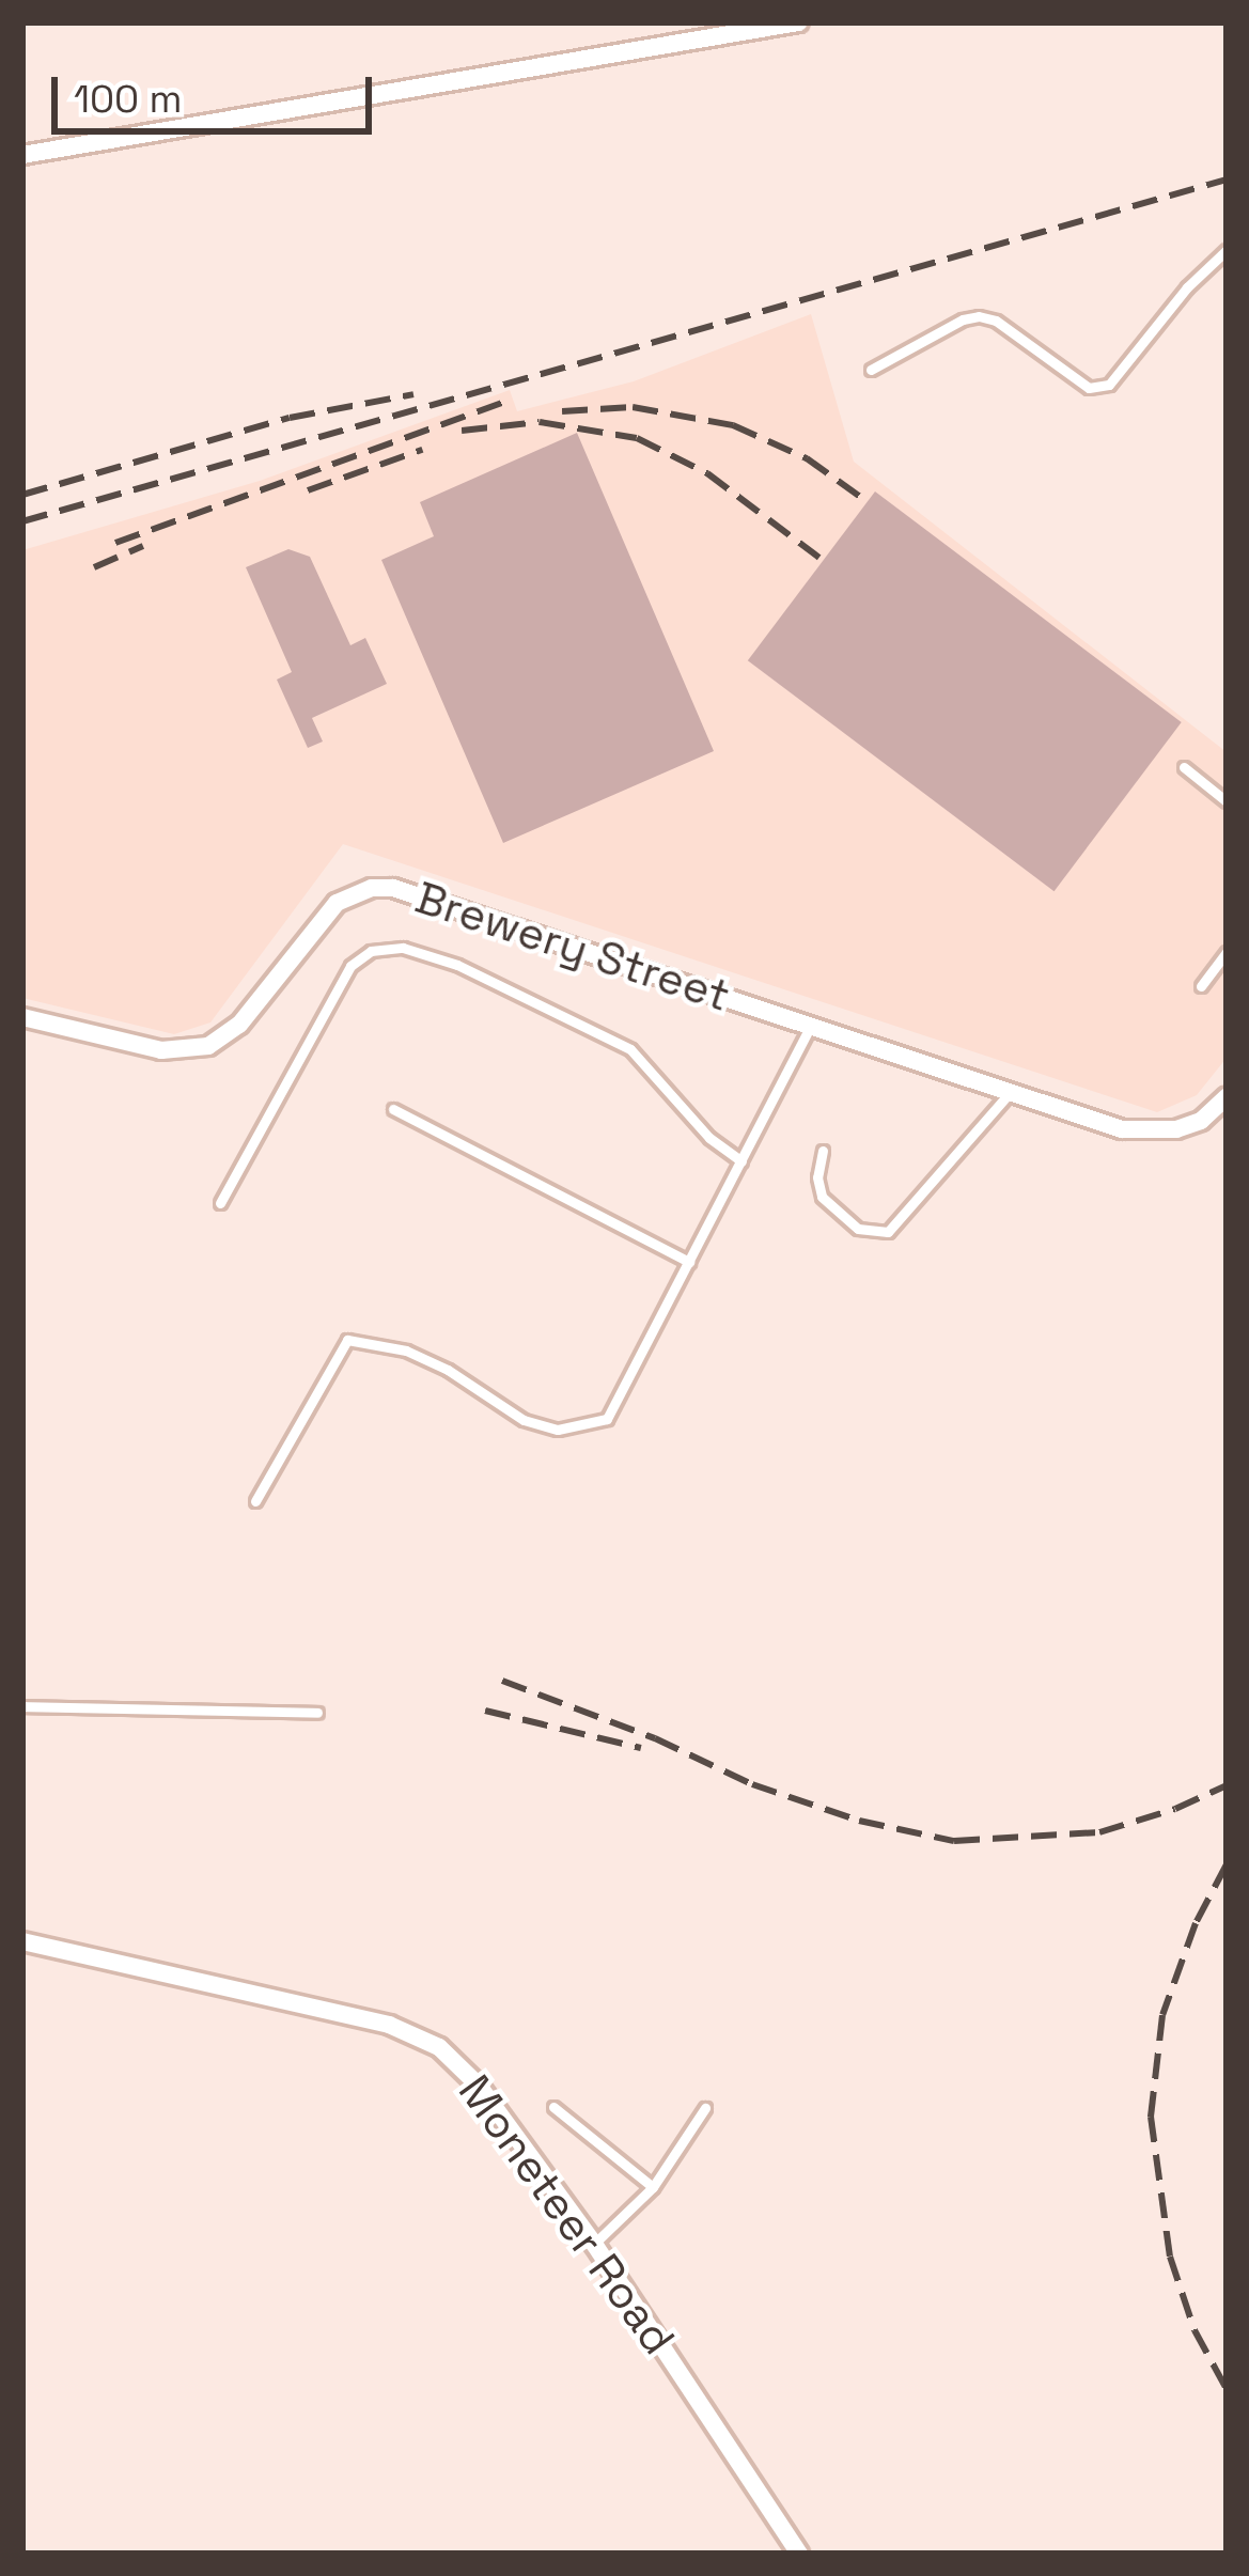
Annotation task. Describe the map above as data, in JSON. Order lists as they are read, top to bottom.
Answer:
{
  "streets": {
    "street": ["Brewery Street", "Moneteer Road"]
  },
  "scale_bar": "100 m"
}
